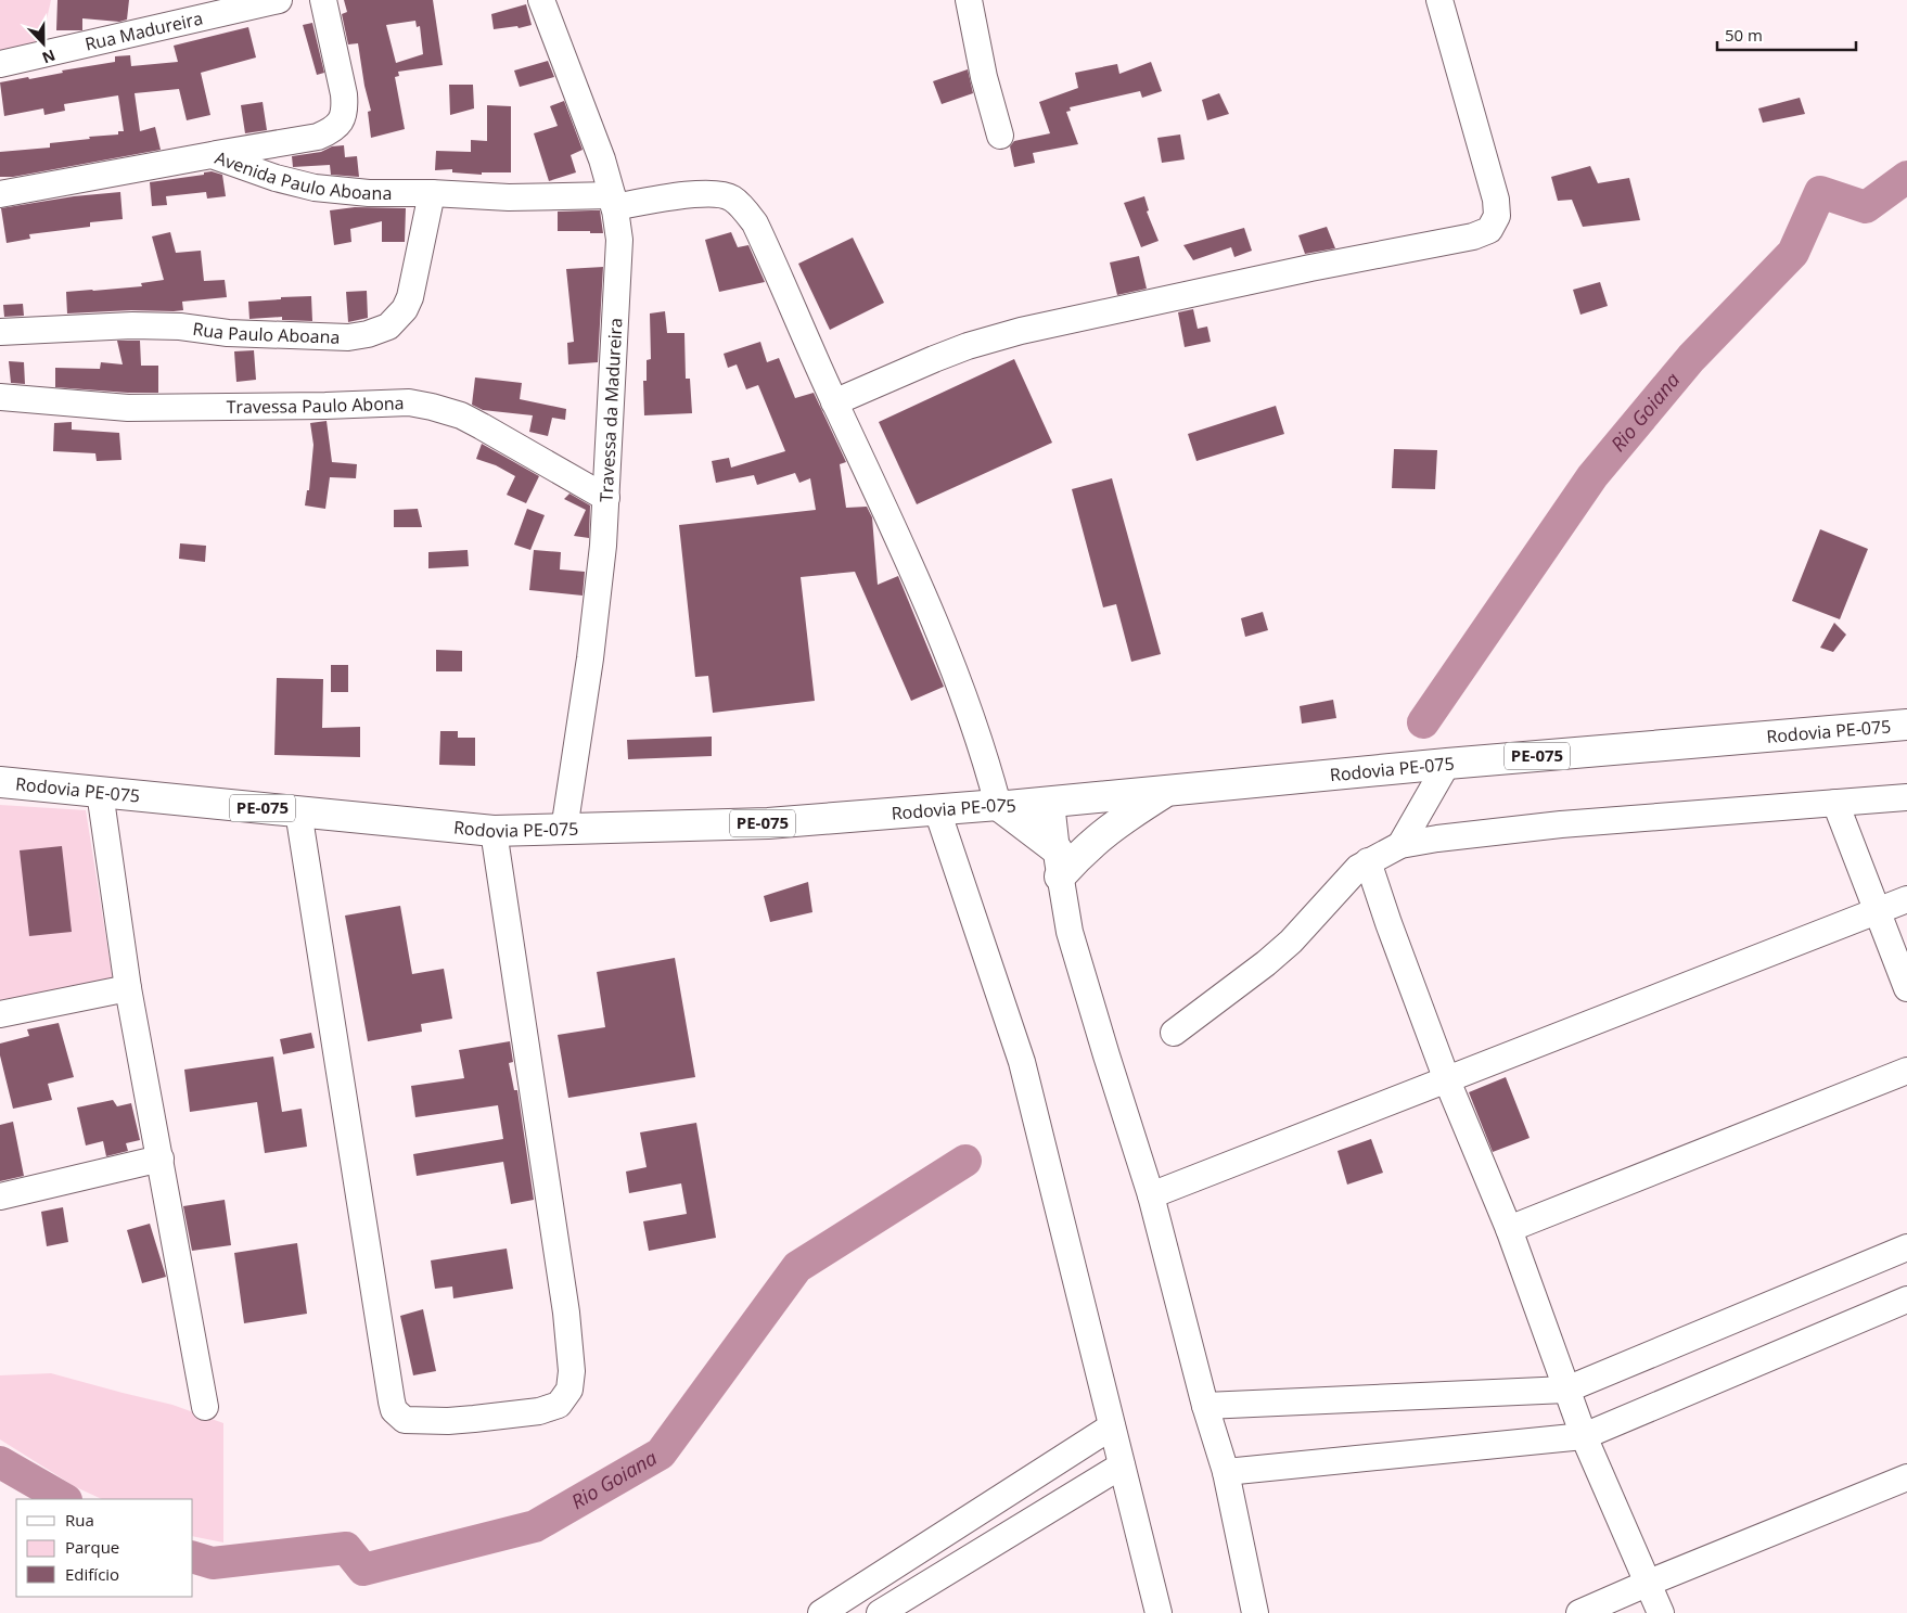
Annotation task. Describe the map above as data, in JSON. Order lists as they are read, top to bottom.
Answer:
{
  "streets": {
    "main road": ["Rodovia PE-075", "PE-075"],
    "street": [
      "Rua Madureira",
      "Avenida Paulo Aboana",
      "Rua Paulo Aboana",
      "Travessa Paulo Abona",
      "Travessa da Madureira"
    ]
  },
  "crossings": [
    ["Avenida Paulo Aboana", "Rua Paulo Aboana"],
    ["Avenida Paulo Aboana", "Travessa da Madureira"],
    ["Avenida Paulo Aboana", "Rodovia PE-075"],
    ["Travessa Paulo Abona", "Travessa da Madureira"],
    ["Travessa da Madureira", "Rodovia PE-075"]
  ],
  "water": ["Rio Goiana"],
  "legend": ["Rua", "Parque", "Edifício"],
  "scale_bar": "50 m",
  "north": "bottom"
}
